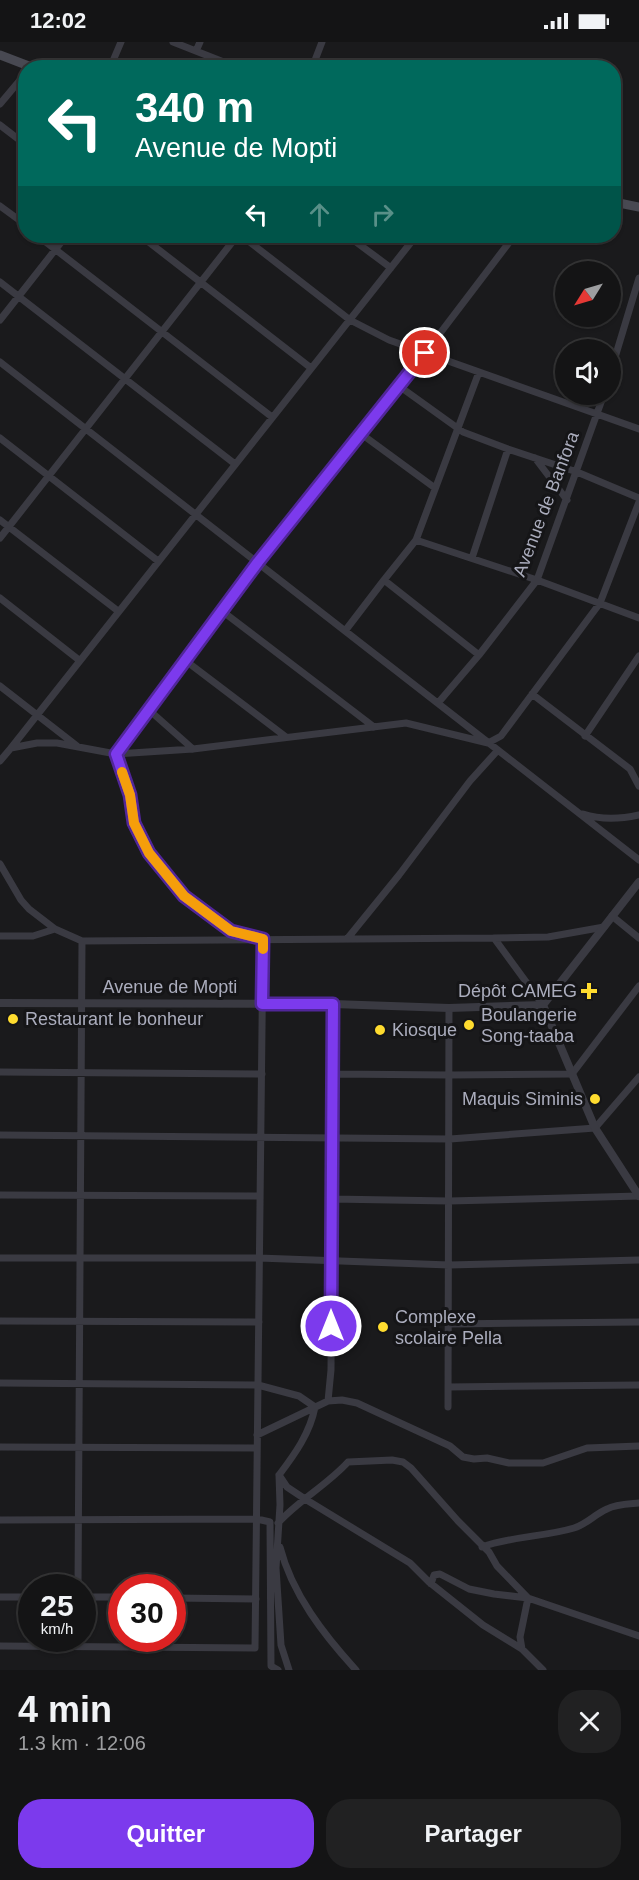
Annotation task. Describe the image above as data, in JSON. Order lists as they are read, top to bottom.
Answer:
{
  "streets": {
    "street": ["Avenue de Banfora", "Avenue de Mopti"]
  },
  "places": {
    "health": ["Dépôt CAMEG"],
    "other": [
      "Restaurant le bonheur",
      "Boulangerie Song-taaba",
      "Kiosque",
      "Maquis Siminis",
      "Complexe scolaire Pella"
    ]
  },
  "north": "bottom left",
  "page": {
    "status": "12:02",
    "turn": ["340 m", "Avenue de Mopti"],
    "speed": "25 km/h",
    "limit": "30",
    "heading": ["4 min", "1.3 km · 12:06"],
    "buttons": ["Quitter", "Partager"]
  }
}
